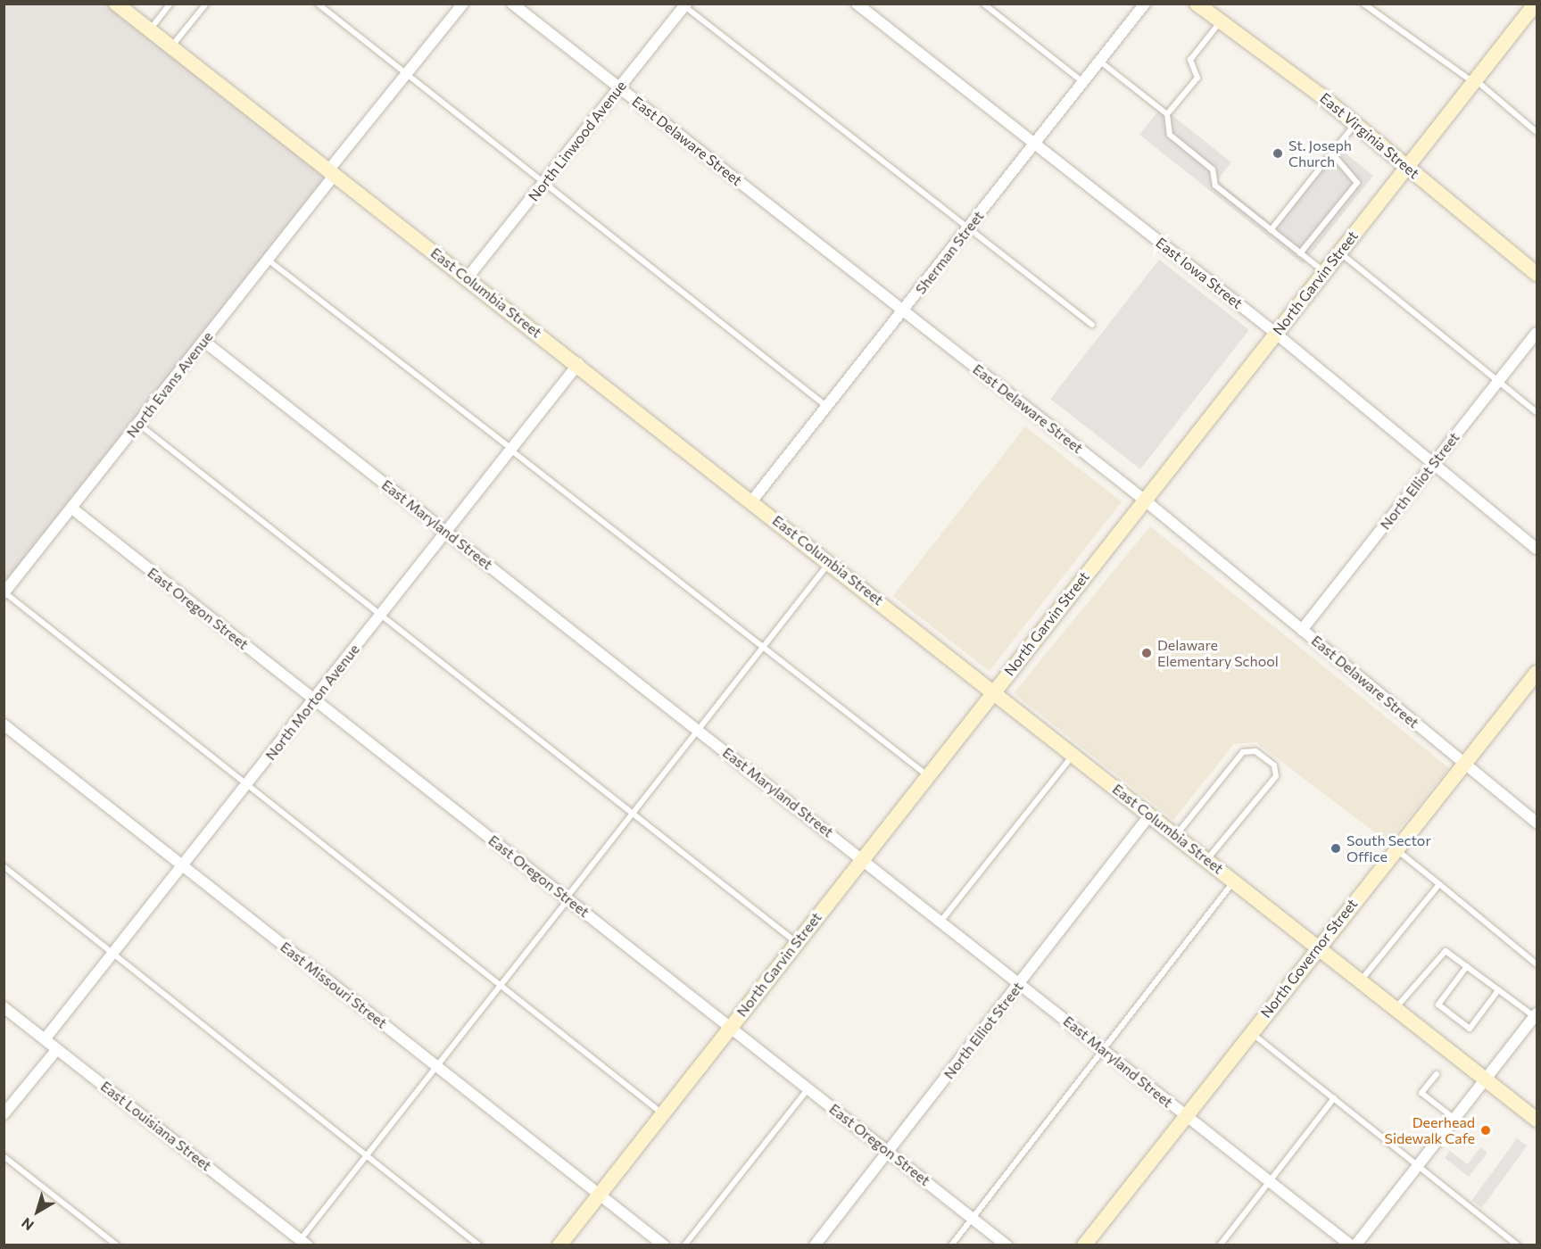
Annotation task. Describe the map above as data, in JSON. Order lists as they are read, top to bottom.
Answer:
{
  "streets": {
    "main road": [
      "East Virginia Street",
      "North Garvin Street",
      "East Columbia Street",
      "North Governor Street"
    ],
    "street": [
      "North Linwood Avenue",
      "East Delaware Street",
      "Sherman Street",
      "East Iowa Street",
      "North Evans Avenue",
      "North Elliot Street",
      "East Maryland Street",
      "East Oregon Street",
      "North Morton Avenue",
      "East Missouri Street",
      "East Louisiana Street"
    ]
  },
  "crossings": [
    ["East Virginia Street", "North Garvin Street"],
    ["North Linwood Avenue", "East Delaware Street"],
    ["North Linwood Avenue", "East Columbia Street"],
    ["East Delaware Street", "Sherman Street"],
    ["East Delaware Street", "North Garvin Street"],
    ["East Delaware Street", "North Elliot Street"],
    ["East Delaware Street", "North Governor Street"],
    ["Sherman Street", "East Iowa Street"],
    ["Sherman Street", "East Columbia Street"],
    ["East Iowa Street", "North Garvin Street"],
    ["East Iowa Street", "North Elliot Street"],
    ["North Garvin Street", "East Columbia Street"],
    ["North Garvin Street", "East Maryland Street"],
    ["North Garvin Street", "East Oregon Street"],
    ["North Garvin Street", "East Missouri Street"],
    ["East Columbia Street", "North Evans Avenue"],
    ["East Columbia Street", "North Elliot Street"],
    ["East Columbia Street", "North Morton Avenue"],
    ["East Columbia Street", "North Governor Street"],
    ["North Evans Avenue", "East Maryland Street"],
    ["North Evans Avenue", "East Oregon Street"],
    ["North Elliot Street", "East Maryland Street"],
    ["North Elliot Street", "East Oregon Street"],
    ["East Maryland Street", "North Morton Avenue"],
    ["East Maryland Street", "North Governor Street"],
    ["East Oregon Street", "North Morton Avenue"],
    ["North Morton Avenue", "East Missouri Street"],
    ["North Morton Avenue", "East Louisiana Street"]
  ],
  "places": [
    "St. Joseph Church",
    "Delaware Elementary School",
    "South Sector Office",
    "Deerhead Sidewalk Cafe"
  ],
  "north": "bottom left"
}
